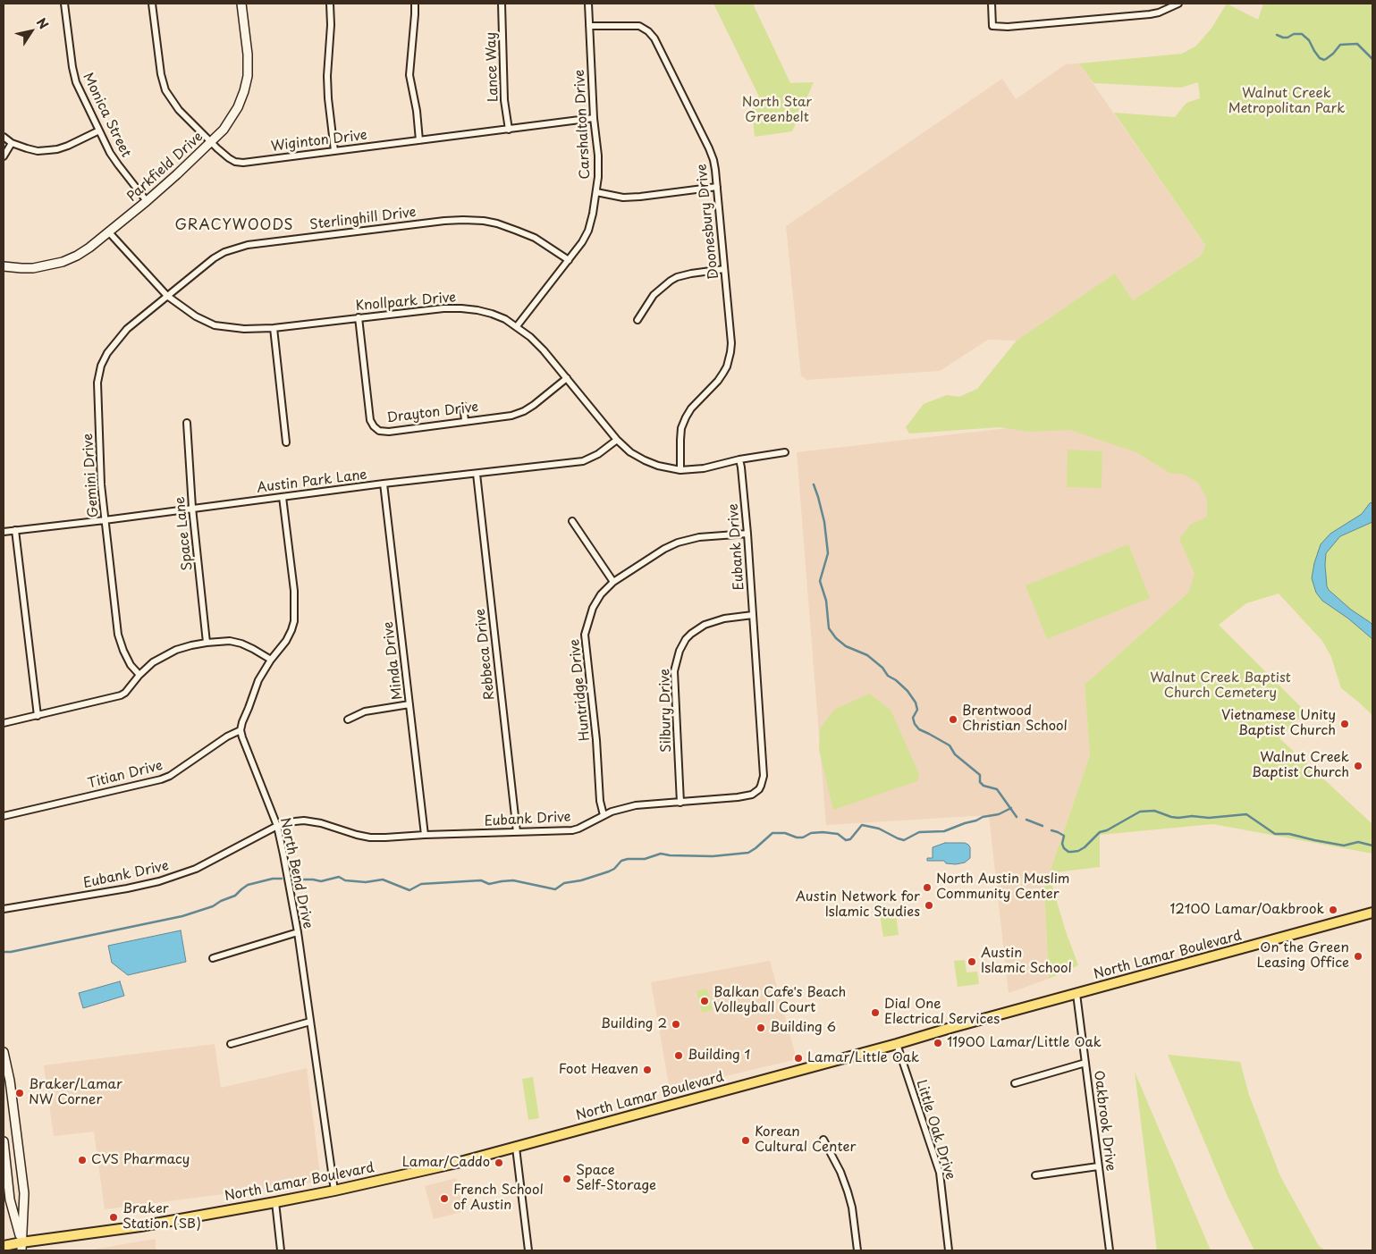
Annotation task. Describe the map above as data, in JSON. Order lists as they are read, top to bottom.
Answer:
{
  "streets": {
    "main road": ["North Lamar Boulevard"],
    "street": [
      "Lance Way",
      "Monica Street",
      "Carshalton Drive",
      "Wiginton Drive",
      "Parkfield Drive",
      "Sterlinghill Drive",
      "Doonesbury Drive",
      "Knollpark Drive",
      "Drayton Drive",
      "Gemini Drive",
      "Austin Park Lane",
      "Space Lane",
      "Eubank Drive",
      "Rebbeca Drive",
      "Minda Drive",
      "Huntridge Drive",
      "Silbury Drive",
      "Titian Drive",
      "North Bend Drive",
      "Oakbrook Drive",
      "Little Oak Drive"
    ]
  },
  "crossings": [
    ["Lance Way", "Wiginton Drive"],
    ["Monica Street", "Parkfield Drive"],
    ["Carshalton Drive", "Wiginton Drive"],
    ["Carshalton Drive", "Sterlinghill Drive"],
    ["Carshalton Drive", "Doonesbury Drive"],
    ["Carshalton Drive", "Knollpark Drive"],
    ["Wiginton Drive", "Parkfield Drive"],
    ["Parkfield Drive", "Knollpark Drive"],
    ["Sterlinghill Drive", "Knollpark Drive"],
    ["Sterlinghill Drive", "Gemini Drive"],
    ["Doonesbury Drive", "Knollpark Drive"],
    ["Knollpark Drive", "Drayton Drive"],
    ["Knollpark Drive", "Gemini Drive"],
    ["Knollpark Drive", "Austin Park Lane"],
    ["Knollpark Drive", "Eubank Drive"],
    ["Gemini Drive", "Austin Park Lane"],
    ["Austin Park Lane", "Space Lane"],
    ["Austin Park Lane", "Rebbeca Drive"],
    ["Austin Park Lane", "Minda Drive"],
    ["Eubank Drive", "Rebbeca Drive"],
    ["Eubank Drive", "Minda Drive"],
    ["Eubank Drive", "Huntridge Drive"],
    ["Eubank Drive", "Silbury Drive"],
    ["Eubank Drive", "North Bend Drive"],
    ["Titian Drive", "North Bend Drive"],
    ["North Bend Drive", "North Lamar Boulevard"],
    ["North Lamar Boulevard", "Oakbrook Drive"],
    ["North Lamar Boulevard", "Little Oak Drive"]
  ],
  "districts": ["GRACYWOODS"],
  "parks": ["Walnut Creek Metropolitan Park", "North Star Greenbelt", "Walnut Creek Baptist Church Cemetery"],
  "places": [
    "Brentwood Christian School",
    "Vietnamese Unity Baptist Church",
    "Walnut Creek Baptist Church",
    "North Austin Muslim Community Center",
    "Austin Network for Islamic Studies",
    "12100 Lamar/Oakbrook",
    "On the Green Leasing Office",
    "Austin Islamic School",
    "Balkan Cafe's Beach Volleyball Court",
    "Dial One Electrical Services",
    "Building 2",
    "Building 6",
    "11900 Lamar/Little Oak",
    "Building 1",
    "Lamar/Little Oak",
    "Foot Heaven",
    "Braker/Lamar NW Corner",
    "Korean Cultural Center",
    "CVS Pharmacy",
    "Lamar/Caddo",
    "Space Self-Storage",
    "French School of Austin",
    "Braker Station (SB)"
  ],
  "north": "top right"
}
